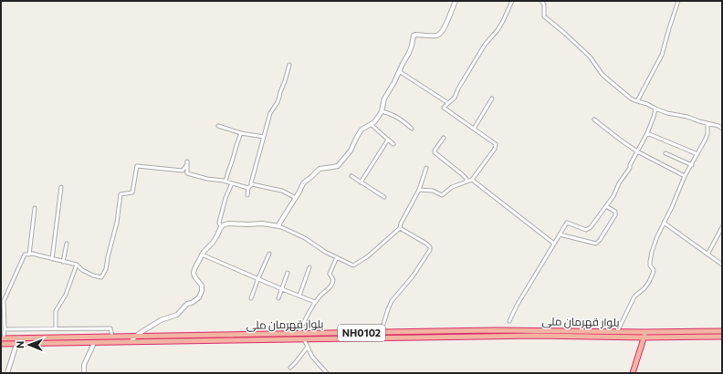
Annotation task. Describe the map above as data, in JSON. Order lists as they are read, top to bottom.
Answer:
{
  "streets": {
    "highway": ["بلوار قهرمان ملی", "NH0102"]
  },
  "north": "left"
}
